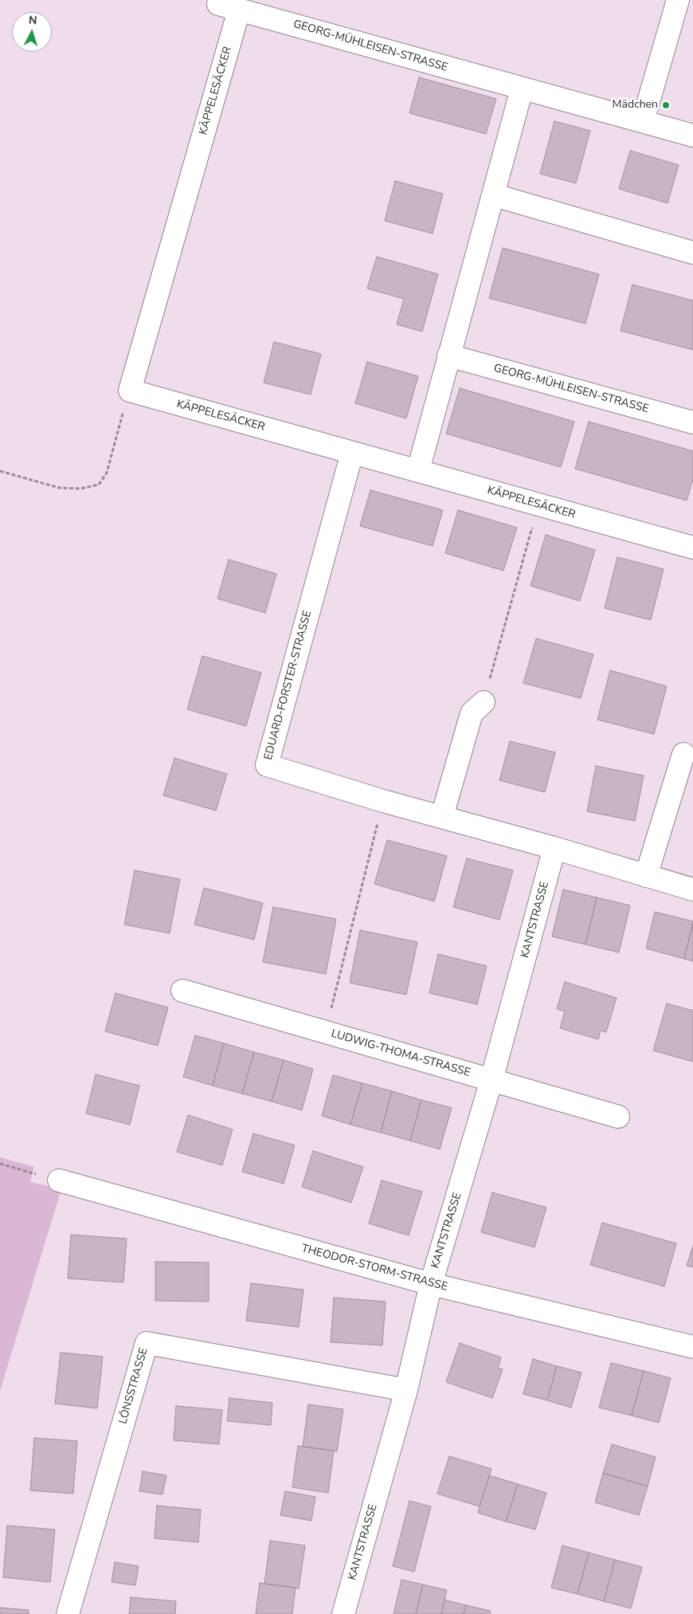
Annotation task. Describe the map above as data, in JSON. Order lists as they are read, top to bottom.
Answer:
{
  "streets": {
    "street": [
      "GEORG-MÜHLEISEN-STRASSE",
      "KÄPPELESÄCKER",
      "EDUARD-FORSTER-STRASSE",
      "KANTSTRASSE",
      "LUDWIG-THOMA-STRASSE",
      "THEODOR-STORM-STRASSE",
      "LÖNSSTRASSE"
    ]
  },
  "crossings": [
    ["GEORG-MÜHLEISEN-STRASSE", "KÄPPELESÄCKER"],
    ["KÄPPELESÄCKER", "EDUARD-FORSTER-STRASSE"],
    ["EDUARD-FORSTER-STRASSE", "KANTSTRASSE"],
    ["KANTSTRASSE", "LUDWIG-THOMA-STRASSE"],
    ["KANTSTRASSE", "THEODOR-STORM-STRASSE"],
    ["KANTSTRASSE", "LÖNSSTRASSE"]
  ],
  "places": ["Mädchen"],
  "north": "top"
}
